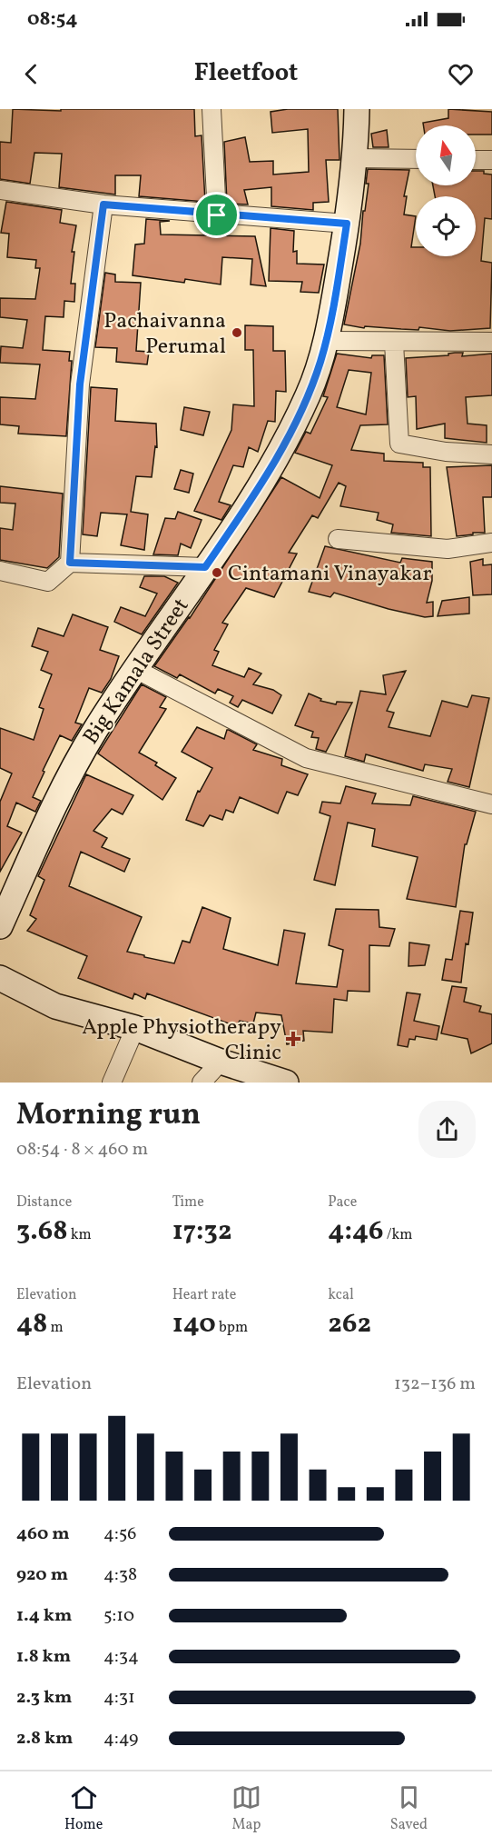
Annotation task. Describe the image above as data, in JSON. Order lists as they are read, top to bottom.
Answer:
{
  "streets": {
    "main road": ["Big Kamala Street"]
  },
  "places": {
    "other": ["Pachaivanna Perumal", "Cintamani Vinayakar"],
    "health": ["Apple Physiotherapy Clinic"]
  },
  "north": "top",
  "page": {
    "status": "08:54",
    "header": "Fleetfoot",
    "heading": ["Morning run", "08:54 · 8 × 460 m"],
    "stats": [
      ["Distance", "3.68 km"],
      ["Time", "17:32"],
      ["Pace", "4:46 /km"],
      ["Elevation", "48 m"],
      ["Heart rate", "140 bpm"],
      ["kcal", "262"]
    ],
    "chart": ["Elevation", "132–136 m"],
    "list": [
      {
        "name": "460 m",
        "note": "4:56"
      },
      {
        "name": "920 m",
        "note": "4:38"
      },
      {
        "name": "1.4 km",
        "note": "5:10"
      },
      {
        "name": "1.8 km",
        "note": "4:34"
      },
      {
        "name": "2.3 km",
        "note": "4:31"
      },
      {
        "name": "2.8 km",
        "note": "4:49"
      }
    ],
    "tabs": ["Home", "Map", "Saved"]
  }
}
